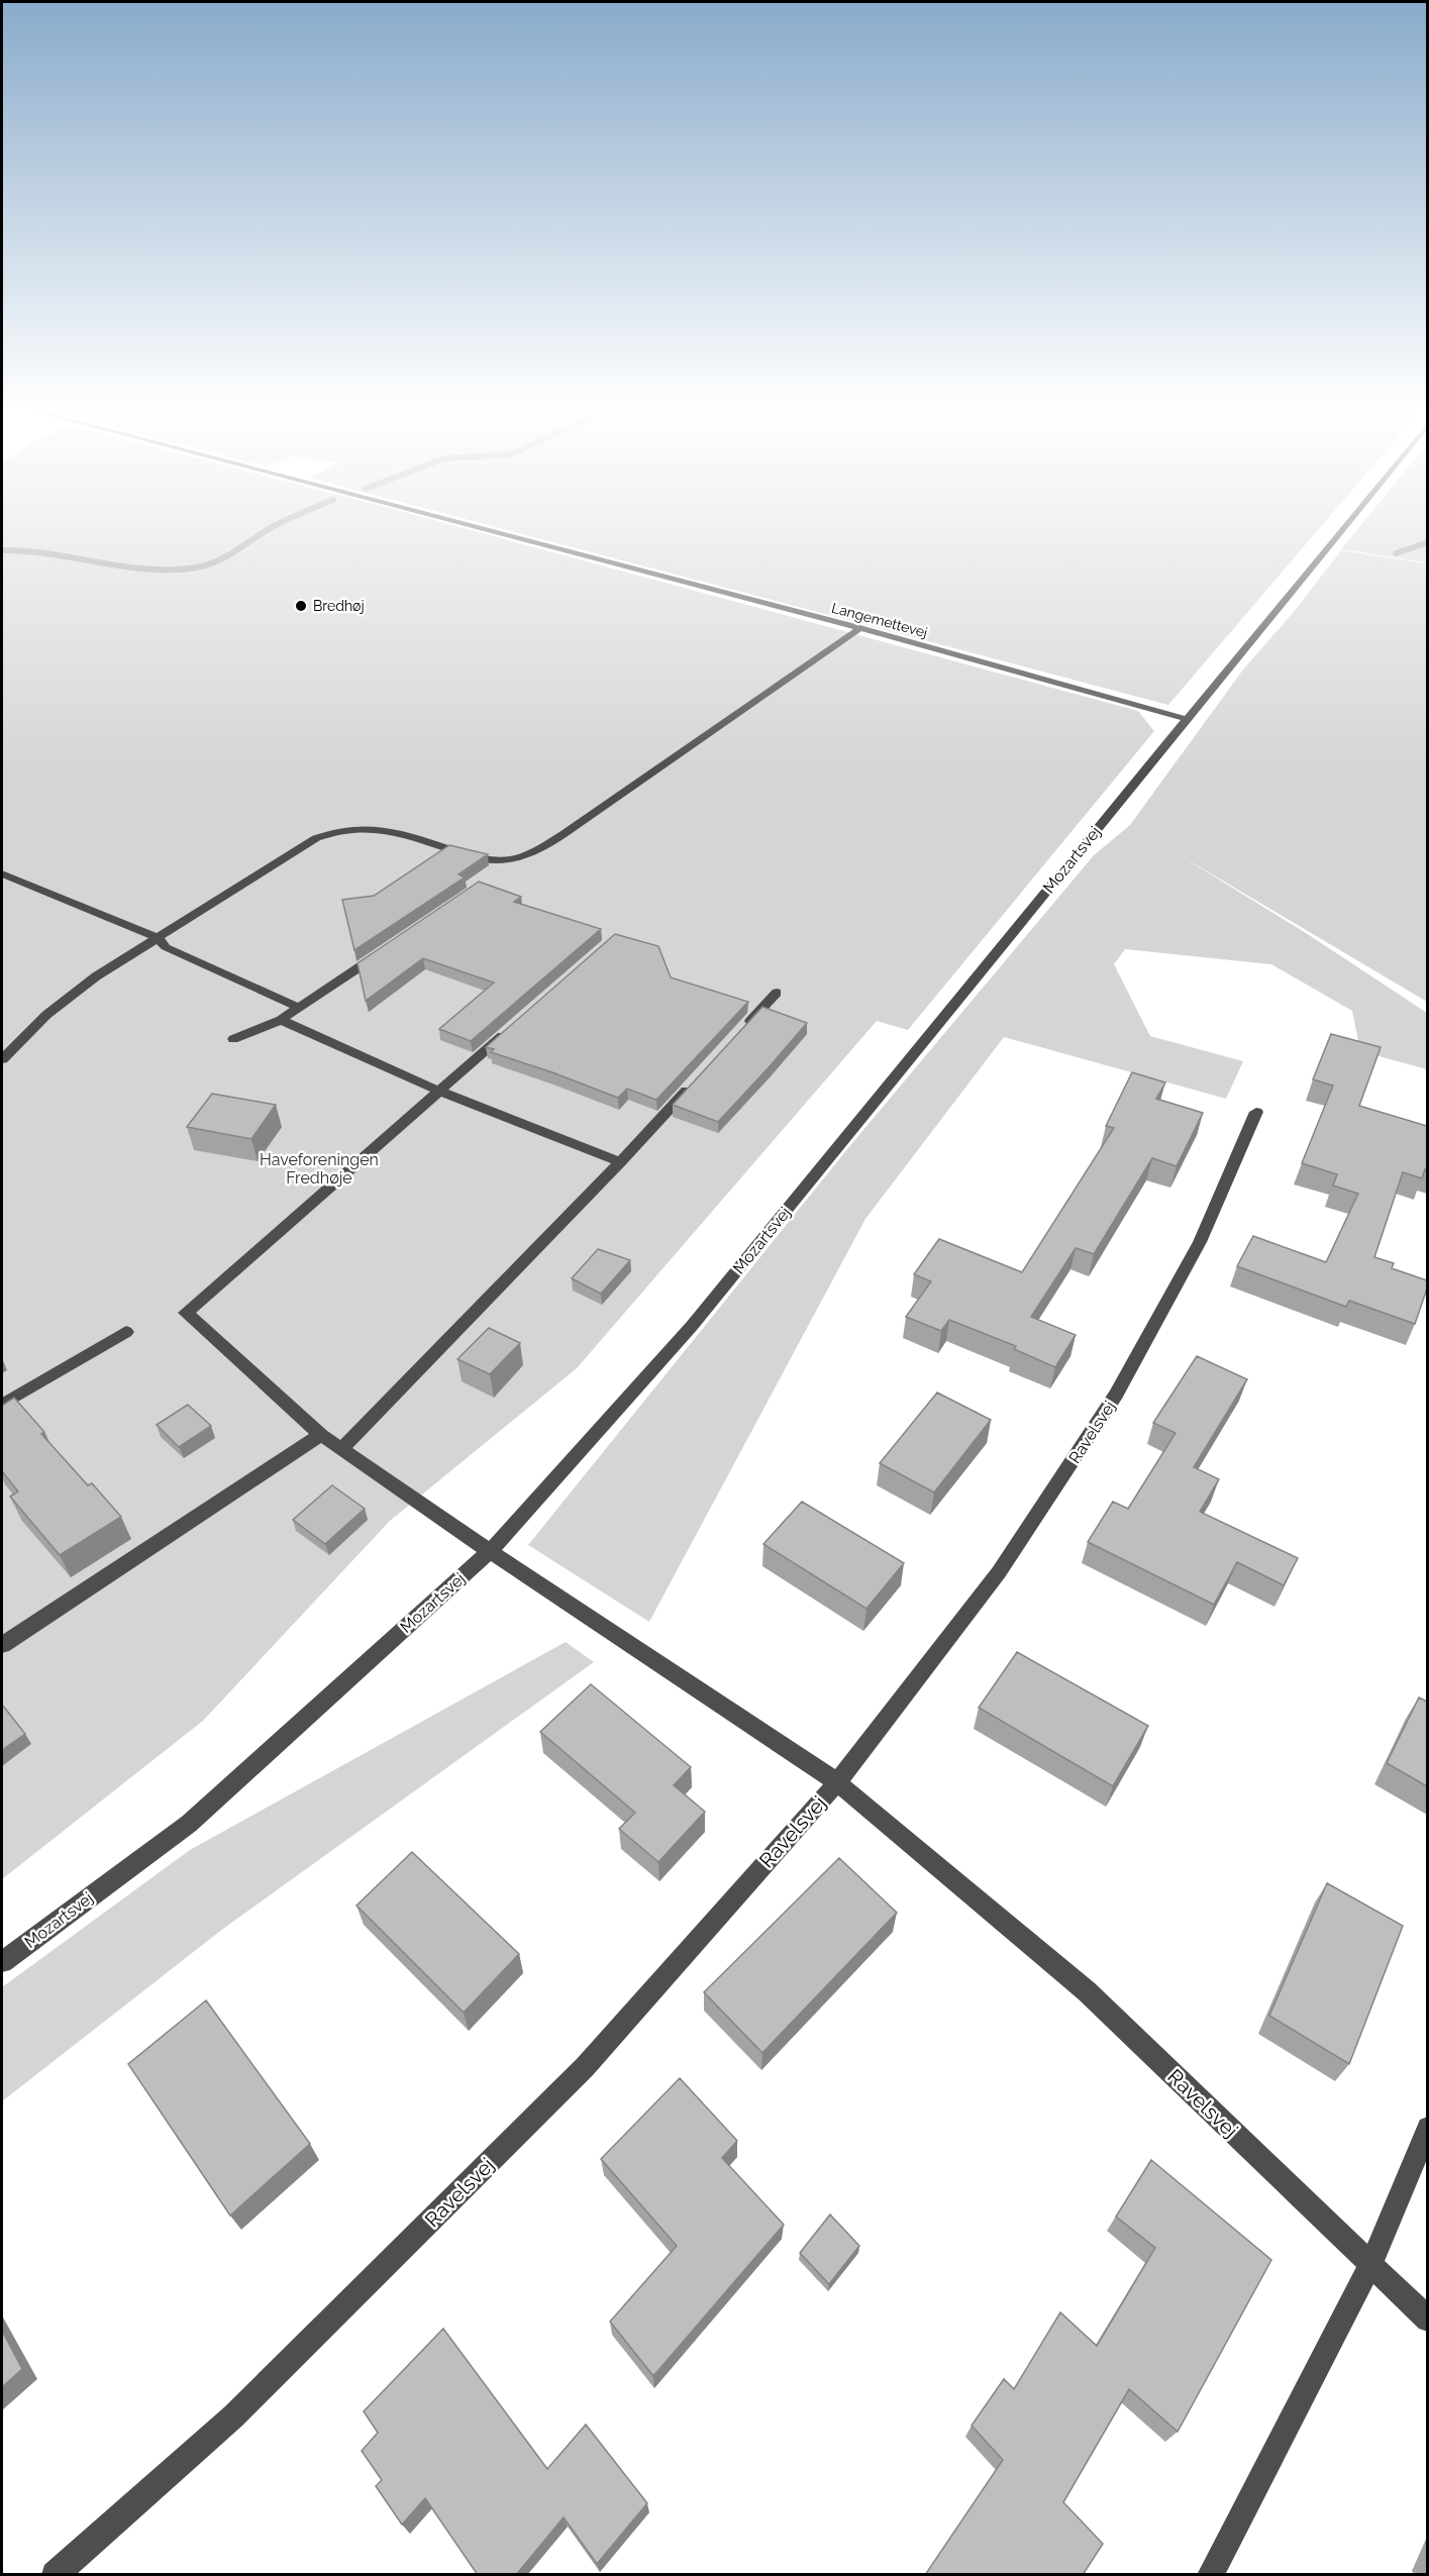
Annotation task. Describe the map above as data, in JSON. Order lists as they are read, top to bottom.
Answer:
{
  "streets": {
    "street": ["Langemettevej", "Mozartsvej", "Ravelsvej"]
  },
  "crossings": [
    ["Langemettevej", "Mozartsvej"],
    ["Mozartsvej", "Ravelsvej"]
  ],
  "parks": ["Haveforeningen Fredhøje"],
  "places": ["Bredhøj"]
}
